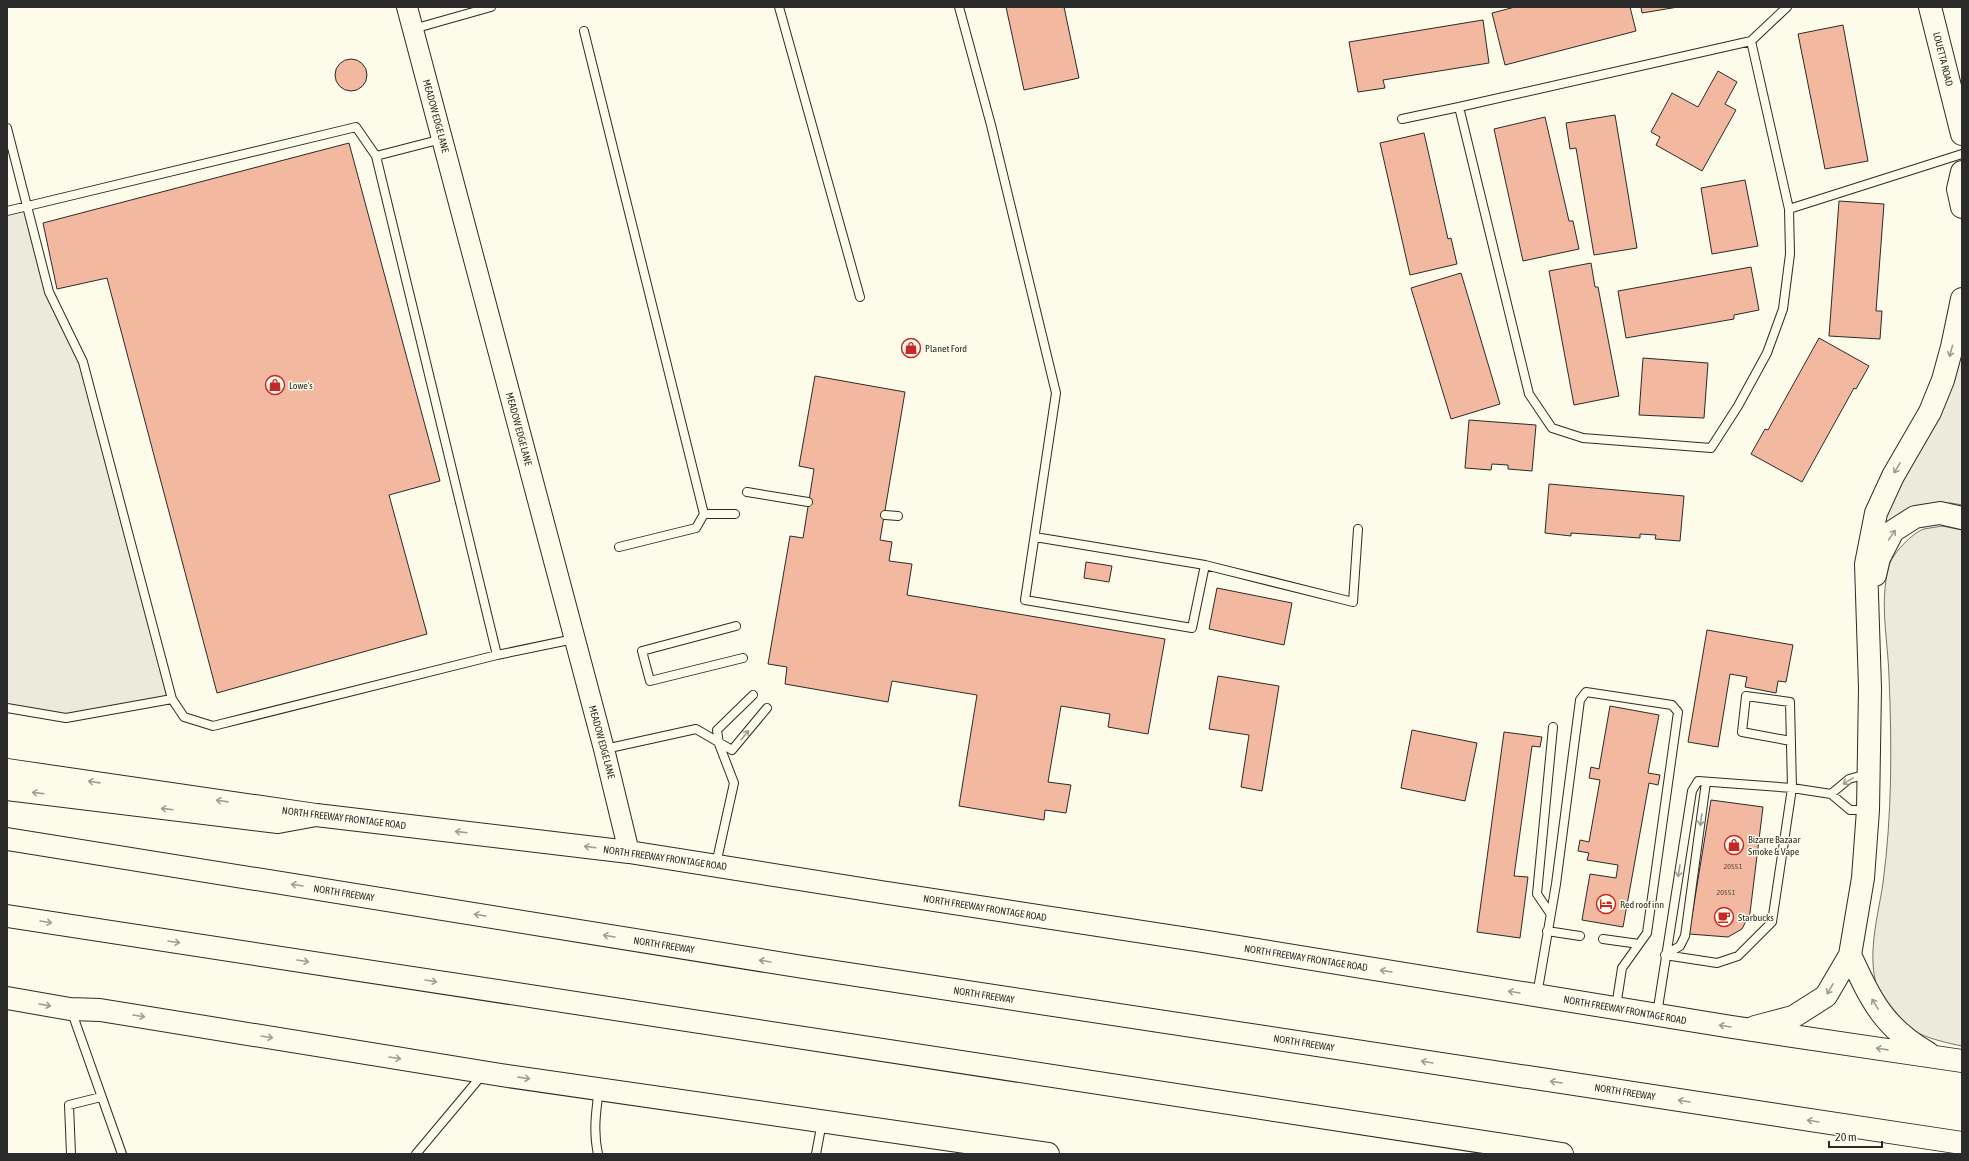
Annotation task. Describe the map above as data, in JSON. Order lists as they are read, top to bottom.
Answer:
{
  "streets": {
    "main road": ["LOUETTA ROAD", "NORTH FREEWAY FRONTAGE ROAD", "NORTH FREEWAY"],
    "street": ["MEADOW EDGE LANE"]
  },
  "crossings": [
    ["MEADOW EDGE LANE", "NORTH FREEWAY FRONTAGE ROAD"]
  ],
  "places": {
    "shop": ["Planet Ford", "Lowe's", "Bizarre Bazaar Smoke & Vape"],
    "hotel": ["Red roof inn"],
    "cafe": ["Starbucks"]
  },
  "house_numbers": ["20551", "20551"],
  "scale_bar": "20 m"
}
